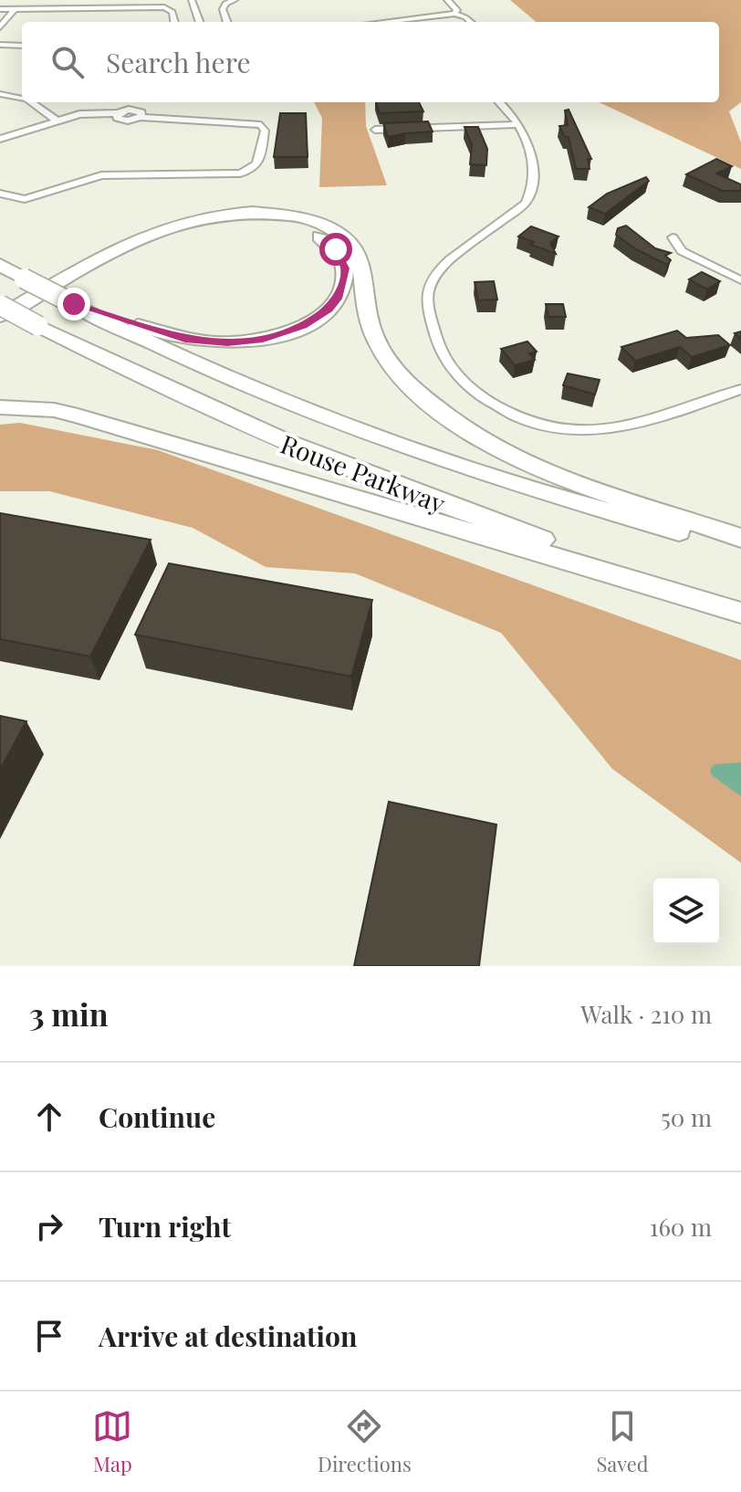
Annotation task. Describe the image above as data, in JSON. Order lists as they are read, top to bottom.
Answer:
{
  "streets": {
    "main road": ["Rouse Parkway"]
  },
  "page": {
    "search": "Search here",
    "heading": ["3 min", "Walk · 210 m"],
    "list": [
      ["Continue", "50 m"],
      ["Turn right", "160 m"],
      "Arrive at destination"
    ],
    "nav": ["Map", "Directions", "Saved"]
  }
}
